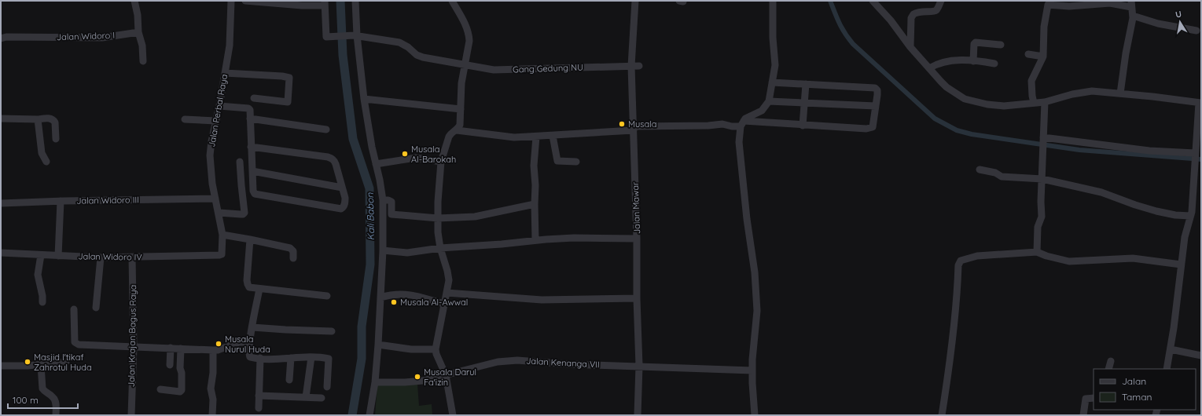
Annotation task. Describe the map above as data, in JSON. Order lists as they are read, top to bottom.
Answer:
{
  "streets": {
    "street": [
      "Jalan Widoro I",
      "Gang Gedung NU",
      "Jalan Perbal Raya",
      "Jalan Widoro III",
      "Jalan Mawar",
      "Jalan Widoro IV",
      "Jalan Krajan Bagus Raya",
      "Jalan Kenanga VII"
    ]
  },
  "crossings": [
    ["Gang Gedung NU", "Jalan Mawar"],
    ["Jalan Perbal Raya", "Jalan Widoro III"],
    ["Jalan Perbal Raya", "Jalan Widoro IV"],
    ["Jalan Mawar", "Jalan Kenanga VII"],
    ["Jalan Widoro IV", "Jalan Krajan Bagus Raya"]
  ],
  "water": ["Kali Babon"],
  "places": [
    "Musala",
    "Musala Al-Barokah",
    "Musala Al-Awwal",
    "Musala Nurul Huda",
    "Masjid I'tikaf Zahrotul Huda",
    "Musala Darul Fa'izin"
  ],
  "legend": ["Jalan", "Taman"],
  "scale_bar": "100 m",
  "north": "top"
}
